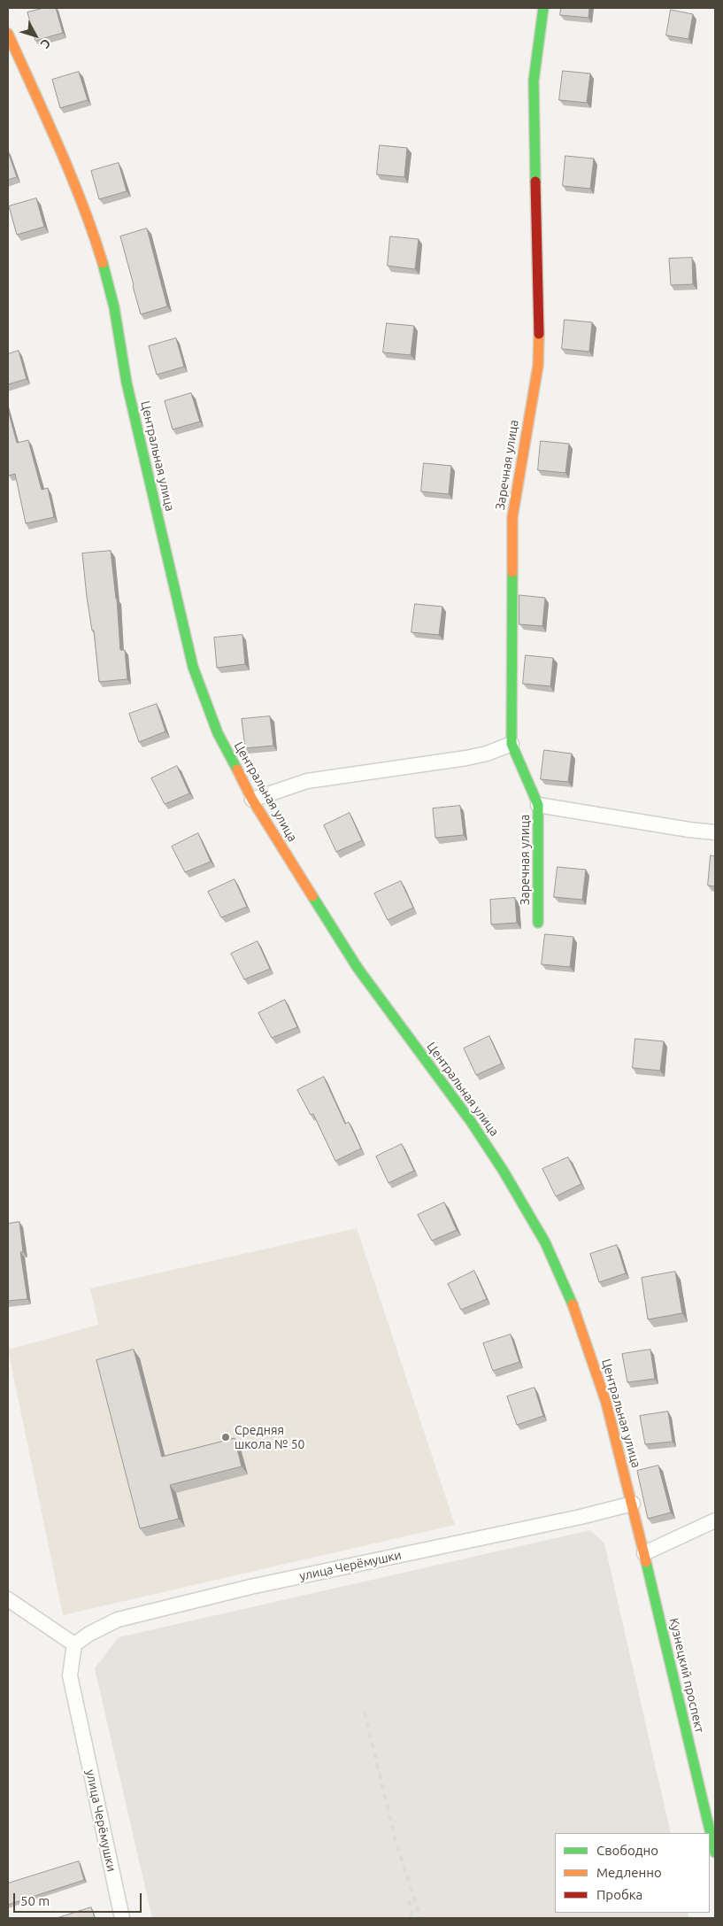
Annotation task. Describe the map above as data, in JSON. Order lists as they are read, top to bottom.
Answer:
{
  "streets": {
    "street": [
      "Центральная улица",
      "Заречная улица",
      "улица Черёмушки",
      "Кузнецкий проспект"
    ]
  },
  "crossings": [
    ["Центральная улица", "улица Черёмушки"],
    ["Центральная улица", "Кузнецкий проспект"],
    ["улица Черёмушки", "Кузнецкий проспект"]
  ],
  "places": ["Средняя школа № 50"],
  "legend": ["Свободно", "Медленно", "Пробка"],
  "scale_bar": "50 m",
  "north": "bottom right"
}
